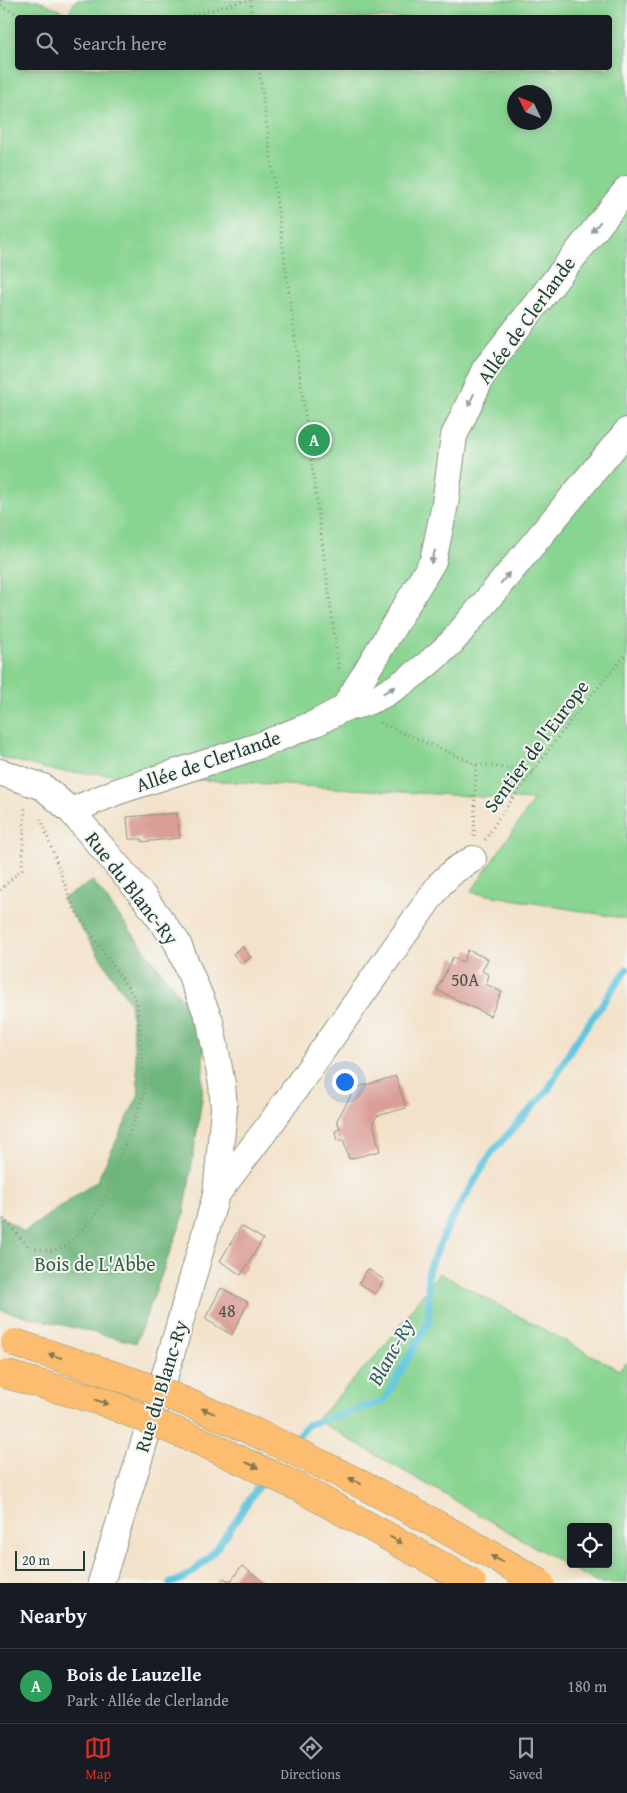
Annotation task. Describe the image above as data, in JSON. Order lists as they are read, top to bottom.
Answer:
{
  "streets": {
    "street": ["Allée de Clerlande", "Rue du Blanc-Ry"],
    "path": ["Sentier de l'Europe"]
  },
  "crossings": [
    ["Allée de Clerlande", "Rue du Blanc-Ry"],
    ["Sentier de l'Europe", "Rue du Blanc-Ry"]
  ],
  "water": ["Blanc-Ry"],
  "parks": ["Bois de L'Abbe"],
  "house_numbers": ["50A", "48"],
  "scale_bar": "20 m",
  "north": "top left",
  "page": {
    "search": "Search here",
    "pins": "A",
    "scale": "20 m",
    "heading": "Nearby",
    "list": [
      {
        "mark": "A",
        "name": "Bois de Lauzelle",
        "note": "Park · Allée de Clerlande",
        "value": "180 m"
      }
    ],
    "nav": ["Map", "Directions", "Saved"]
  }
}
